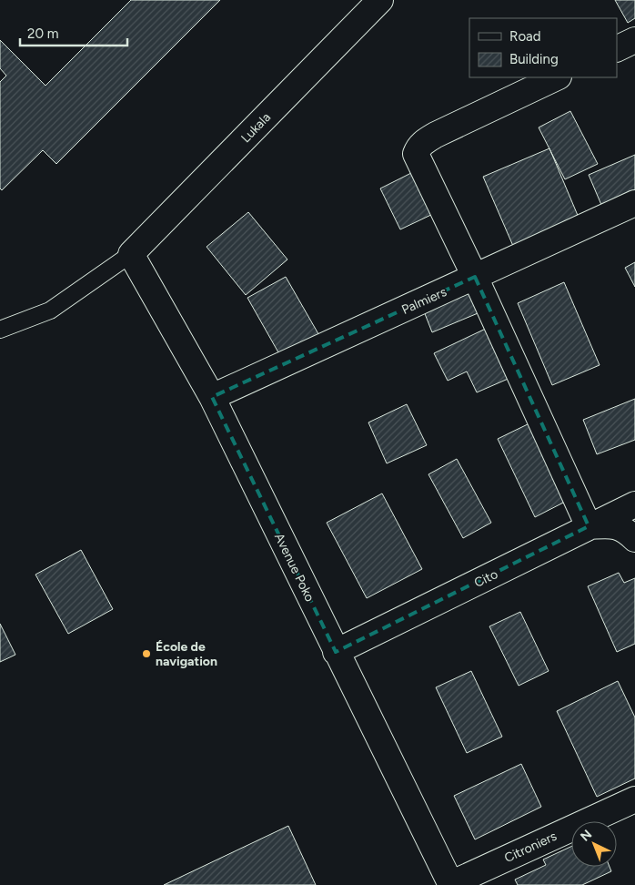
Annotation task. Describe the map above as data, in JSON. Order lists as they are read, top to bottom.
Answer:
{
  "streets": {
    "street": [
      "Lukala",
      "Palmiers",
      "Avenue Poko",
      "Cito",
      "Citroniers"
    ]
  },
  "crossings": [
    ["Lukala", "Avenue Poko"],
    ["Palmiers", "Avenue Poko"],
    ["Avenue Poko", "Cito"],
    ["Avenue Poko", "Citroniers"]
  ],
  "places": ["École de navigation"],
  "legend": ["Road", "Building"],
  "scale_bar": "20 m",
  "north": "top left"
}
